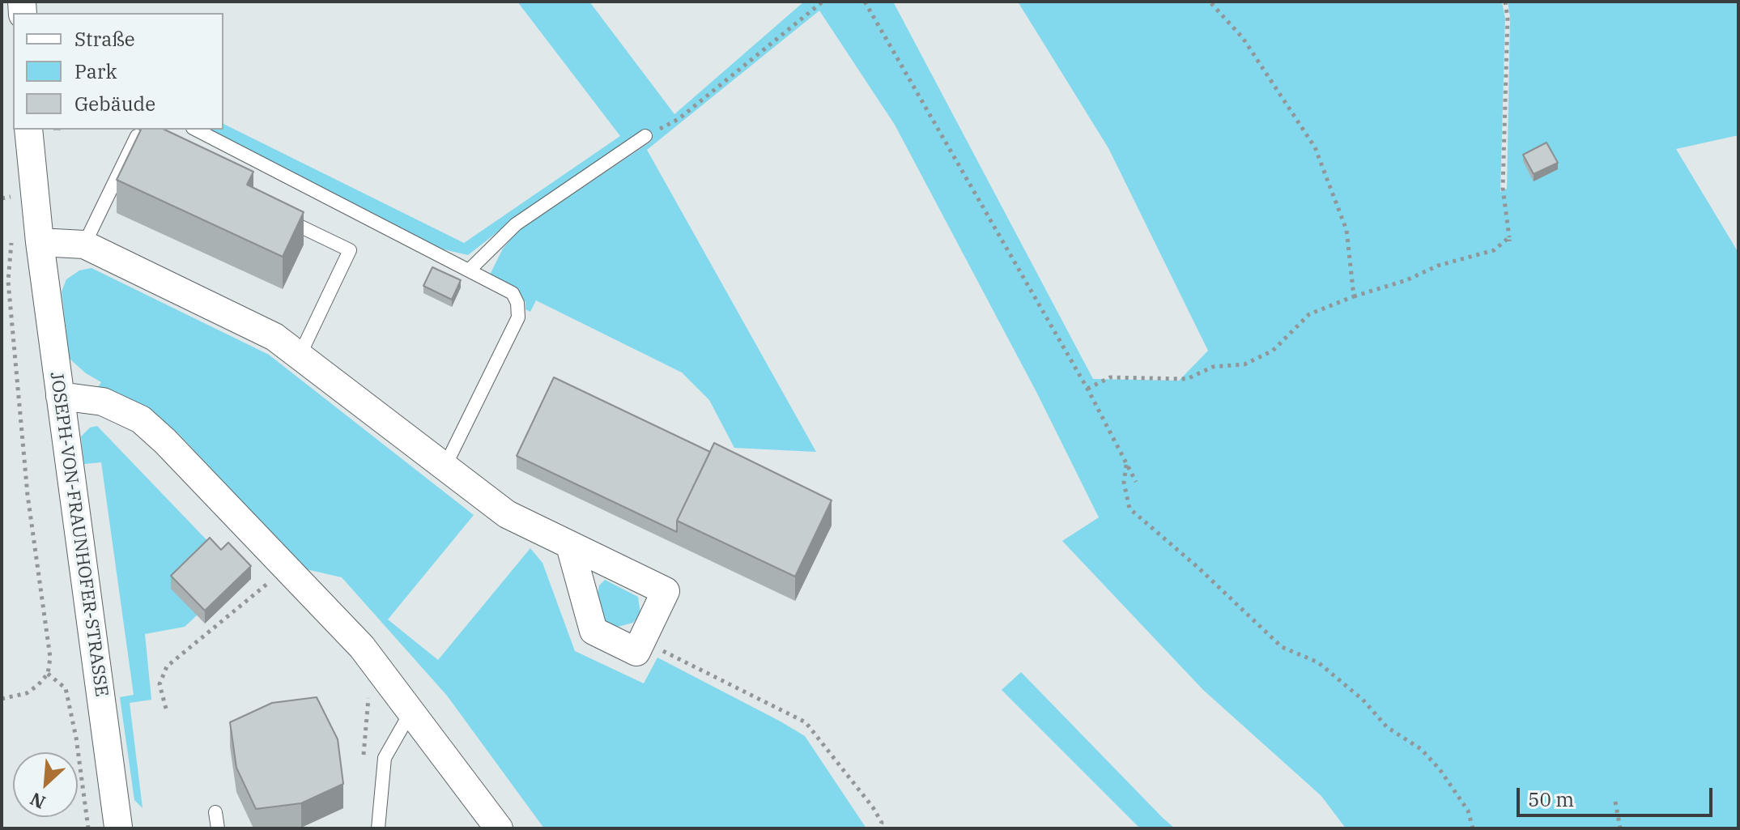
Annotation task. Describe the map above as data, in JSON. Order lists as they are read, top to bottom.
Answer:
{
  "streets": {
    "street": ["JOSEPH-VON-FRAUNHOFER-STRASSE"]
  },
  "legend": ["Straße", "Park", "Gebäude"],
  "scale_bar": "50 m",
  "north": "bottom left"
}
